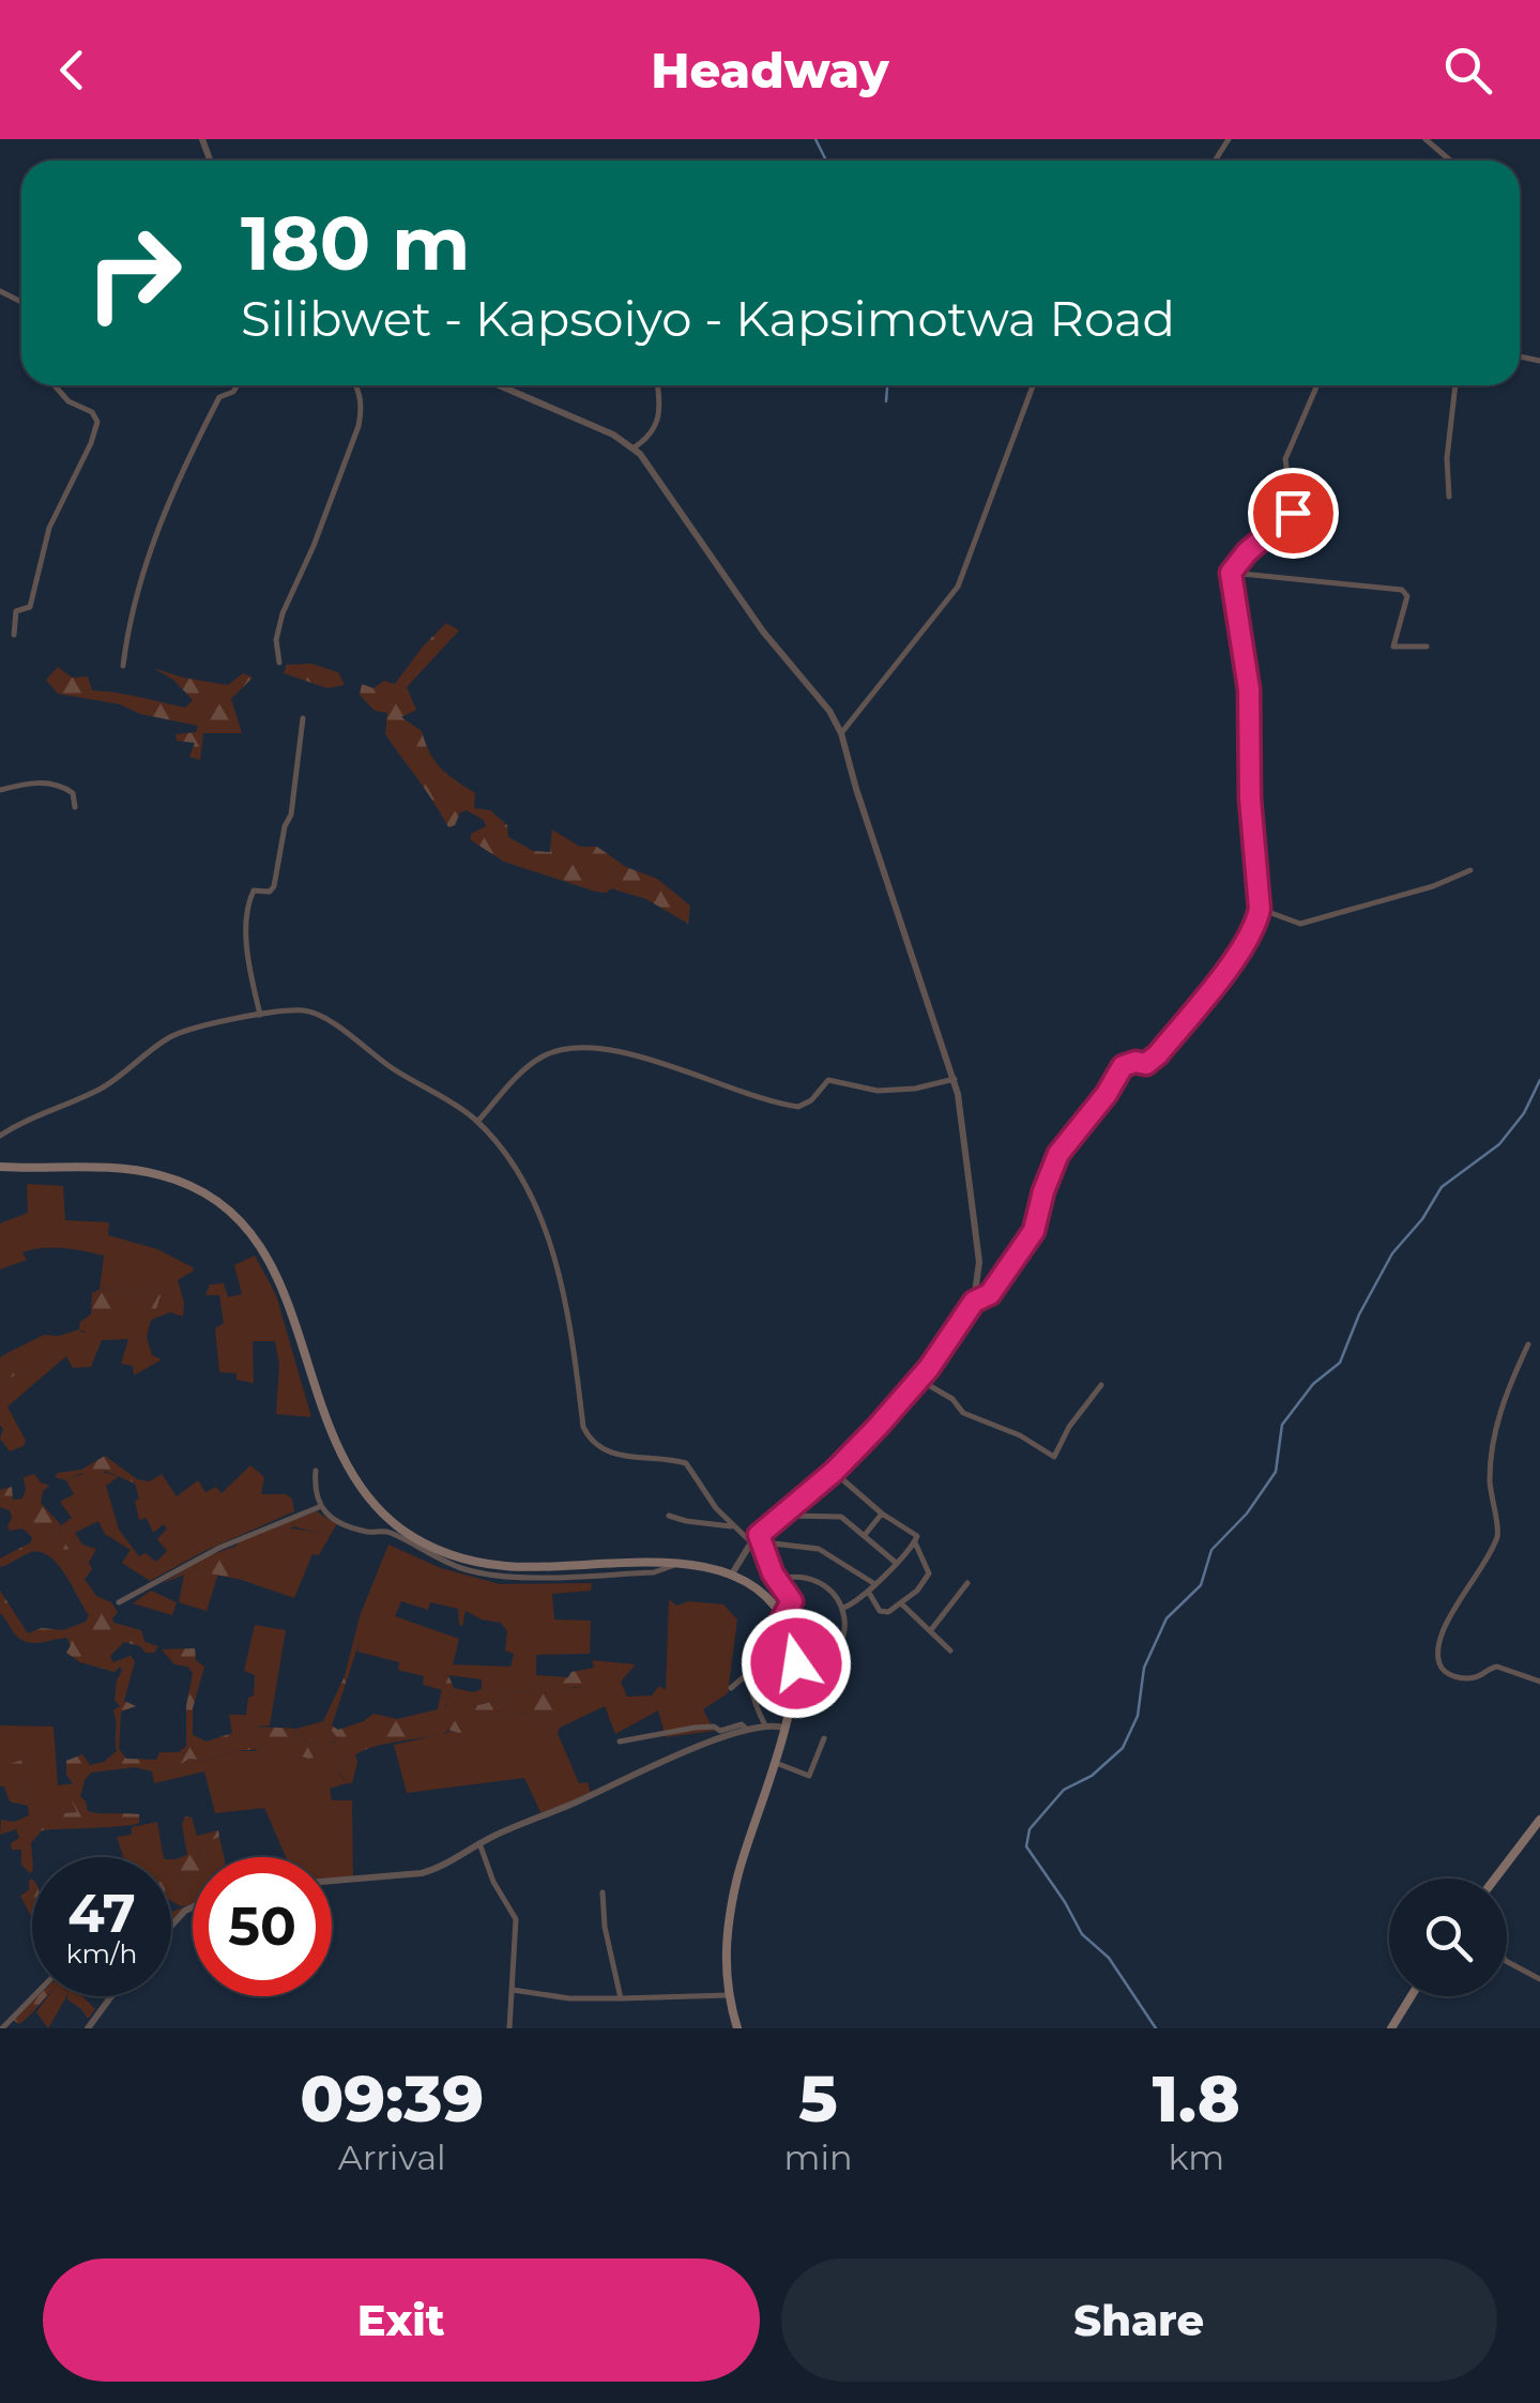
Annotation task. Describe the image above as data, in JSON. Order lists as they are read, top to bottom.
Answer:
{
  "page": {
    "header": "Headway",
    "turn": ["180 m", "Silibwet - Kapsoiyo - Kapsimotwa Road"],
    "speed": "47 km/h",
    "limit": "50",
    "eta": [
      "09:39",
      "Arrival",
      "5",
      "min",
      "1.8",
      "km"
    ],
    "buttons": ["Exit", "Share"]
  }
}
